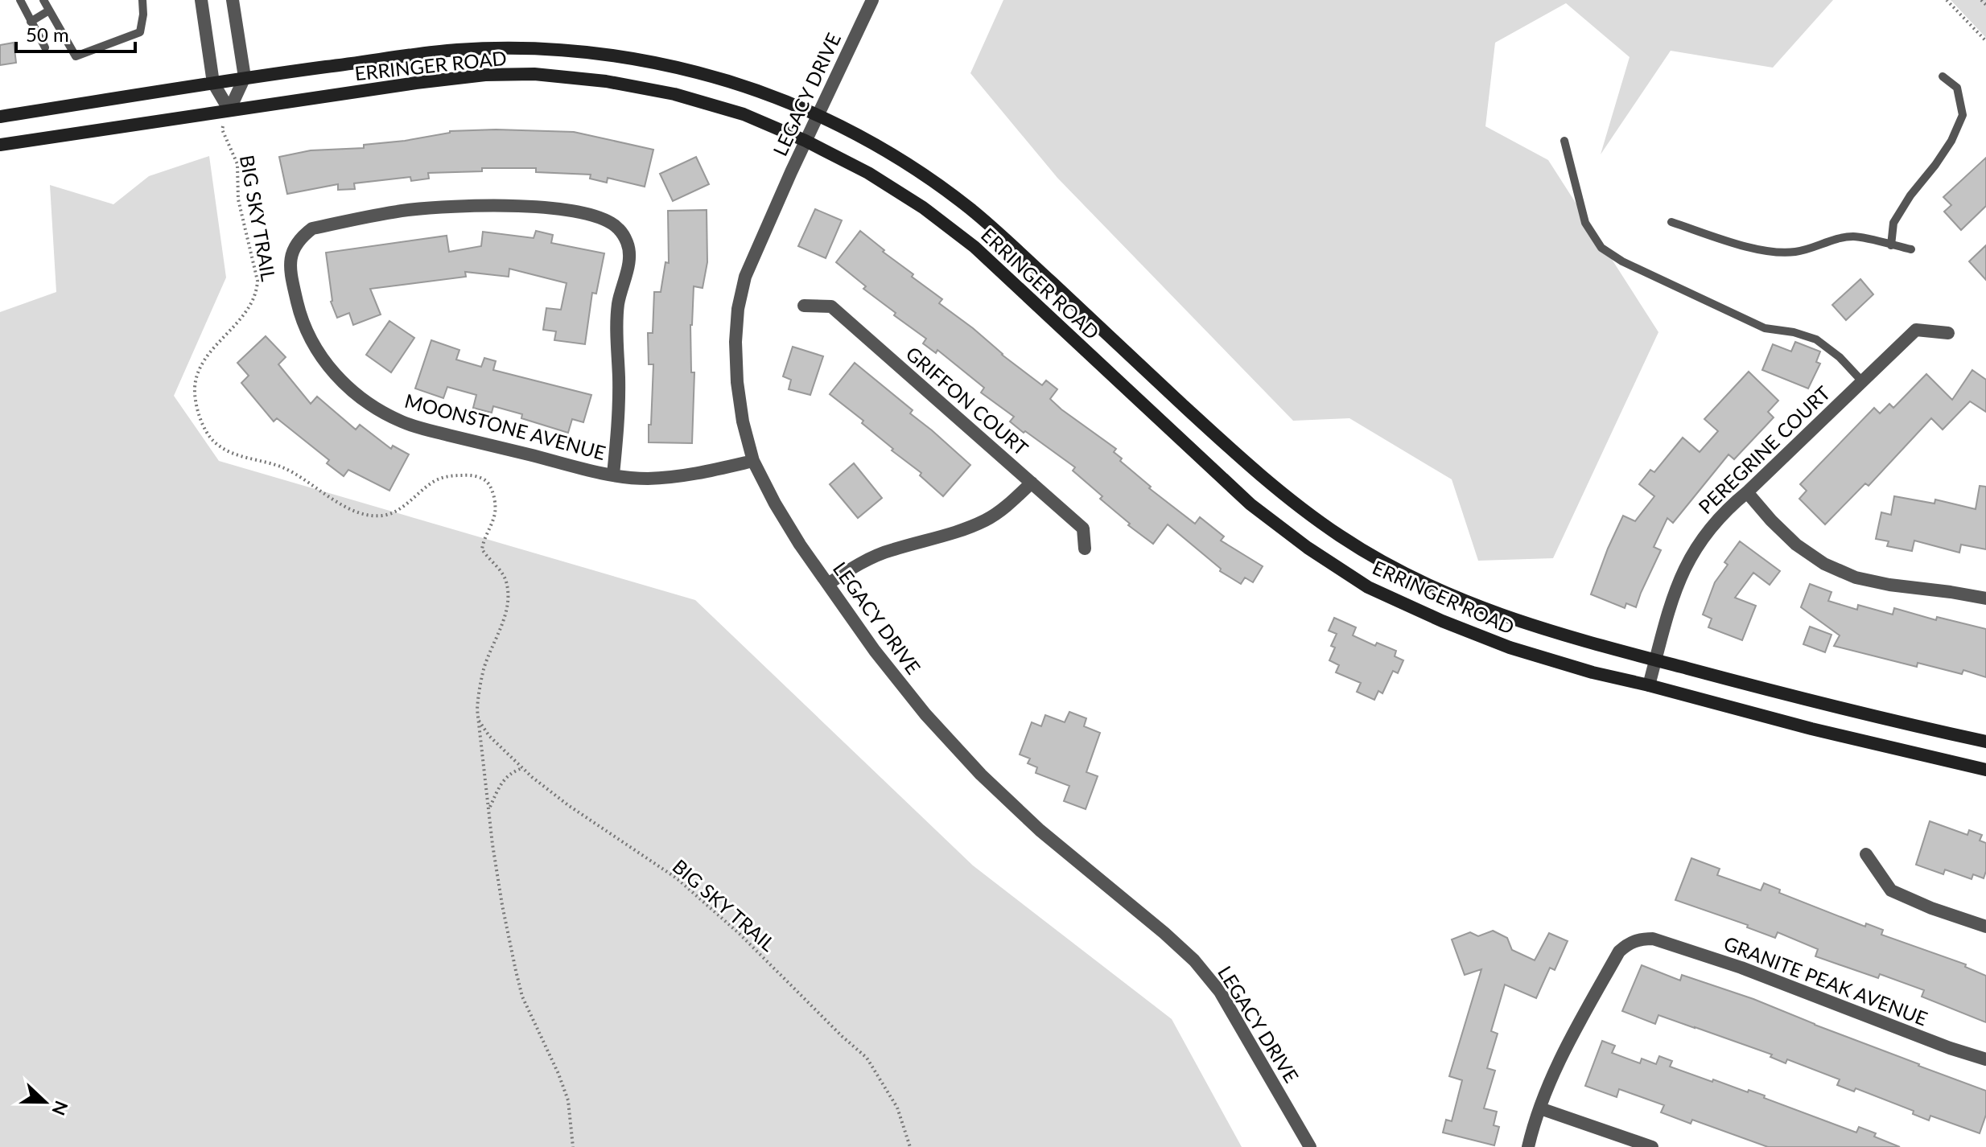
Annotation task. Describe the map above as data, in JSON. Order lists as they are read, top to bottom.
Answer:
{
  "streets": {
    "main road": ["ERRINGER ROAD"],
    "street": [
      "LEGACY DRIVE",
      "GRIFFON COURT",
      "MOONSTONE AVENUE",
      "PEREGRINE COURT",
      "GRANITE PEAK AVENUE"
    ],
    "path": ["BIG SKY TRAIL"]
  },
  "crossings": [
    ["ERRINGER ROAD", "LEGACY DRIVE"],
    ["ERRINGER ROAD", "BIG SKY TRAIL"],
    ["ERRINGER ROAD", "PEREGRINE COURT"],
    ["LEGACY DRIVE", "MOONSTONE AVENUE"]
  ],
  "scale_bar": "50 m",
  "north": "right"
}
